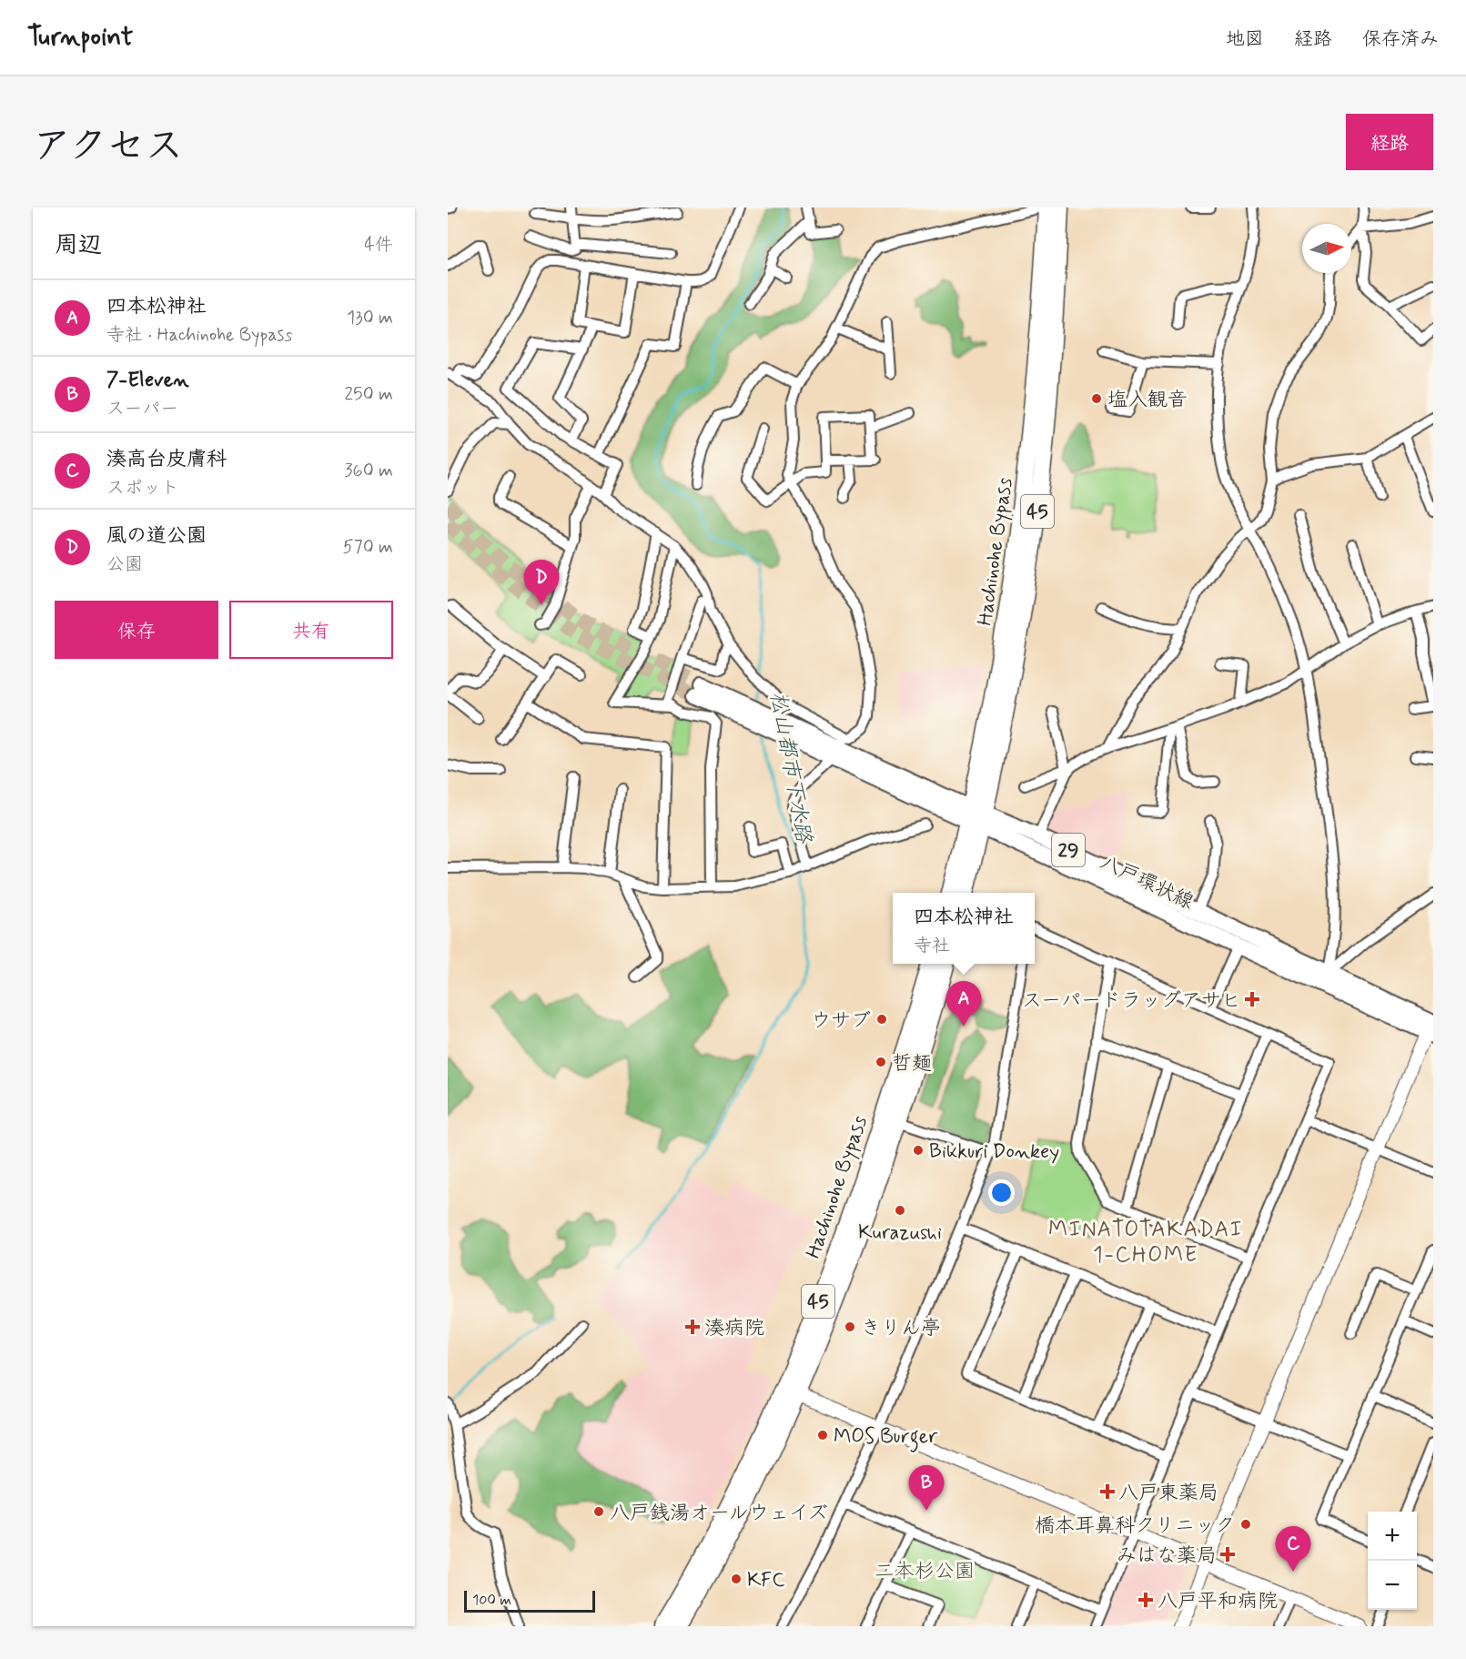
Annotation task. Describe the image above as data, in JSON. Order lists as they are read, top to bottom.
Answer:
{
  "streets": {
    "highway": ["45", "Hachinohe Bypass"],
    "main road": ["29", "八戸環状線"]
  },
  "crossings": [
    ["Hachinohe Bypass", "八戸環状線"]
  ],
  "districts": ["MINATOTAKADAI 1-CHOME"],
  "water": ["松山都市下水路"],
  "parks": ["二本杉公園"],
  "places": {
    "other": [
      "塩入観音",
      "ウサブ",
      "哲麺",
      "Bikkuri Donkey",
      "Kurazushi",
      "きりん亭",
      "MOS Burger",
      "八戸銭湯オールウェイズ",
      "橋本耳鼻科クリニック",
      "KFC"
    ],
    "health": [
      "スーパードラッグアサヒ",
      "湊病院",
      "八戸東薬局",
      "みはな薬局",
      "八戸平和病院"
    ]
  },
  "scale_bar": "100 m",
  "north": "right",
  "page": {
    "header": "Turnpoint",
    "nav": ["地図", "経路", "保存済み"],
    "title": "アクセス",
    "buttons": [
      "経路",
      ["保存", "共有"]
    ],
    "heading": ["周辺", "4件"],
    "list": [
      {
        "mark": "A",
        "name": "四本松神社",
        "note": "寺社 · Hachinohe Bypass",
        "value": "130 m"
      },
      {
        "mark": "B",
        "name": "7-Eleven",
        "note": "スーパー",
        "value": "250 m"
      },
      {
        "mark": "C",
        "name": "湊高台皮膚科",
        "note": "スポット",
        "value": "360 m"
      },
      {
        "mark": "D",
        "name": "風の道公園",
        "note": "公園",
        "value": "570 m"
      }
    ],
    "pins": [
      "D",
      "A",
      "B",
      "C"
    ],
    "popup": ["四本松神社", "寺社"],
    "map_buttons": ["+", "−"],
    "scale": "100 m"
  }
}
